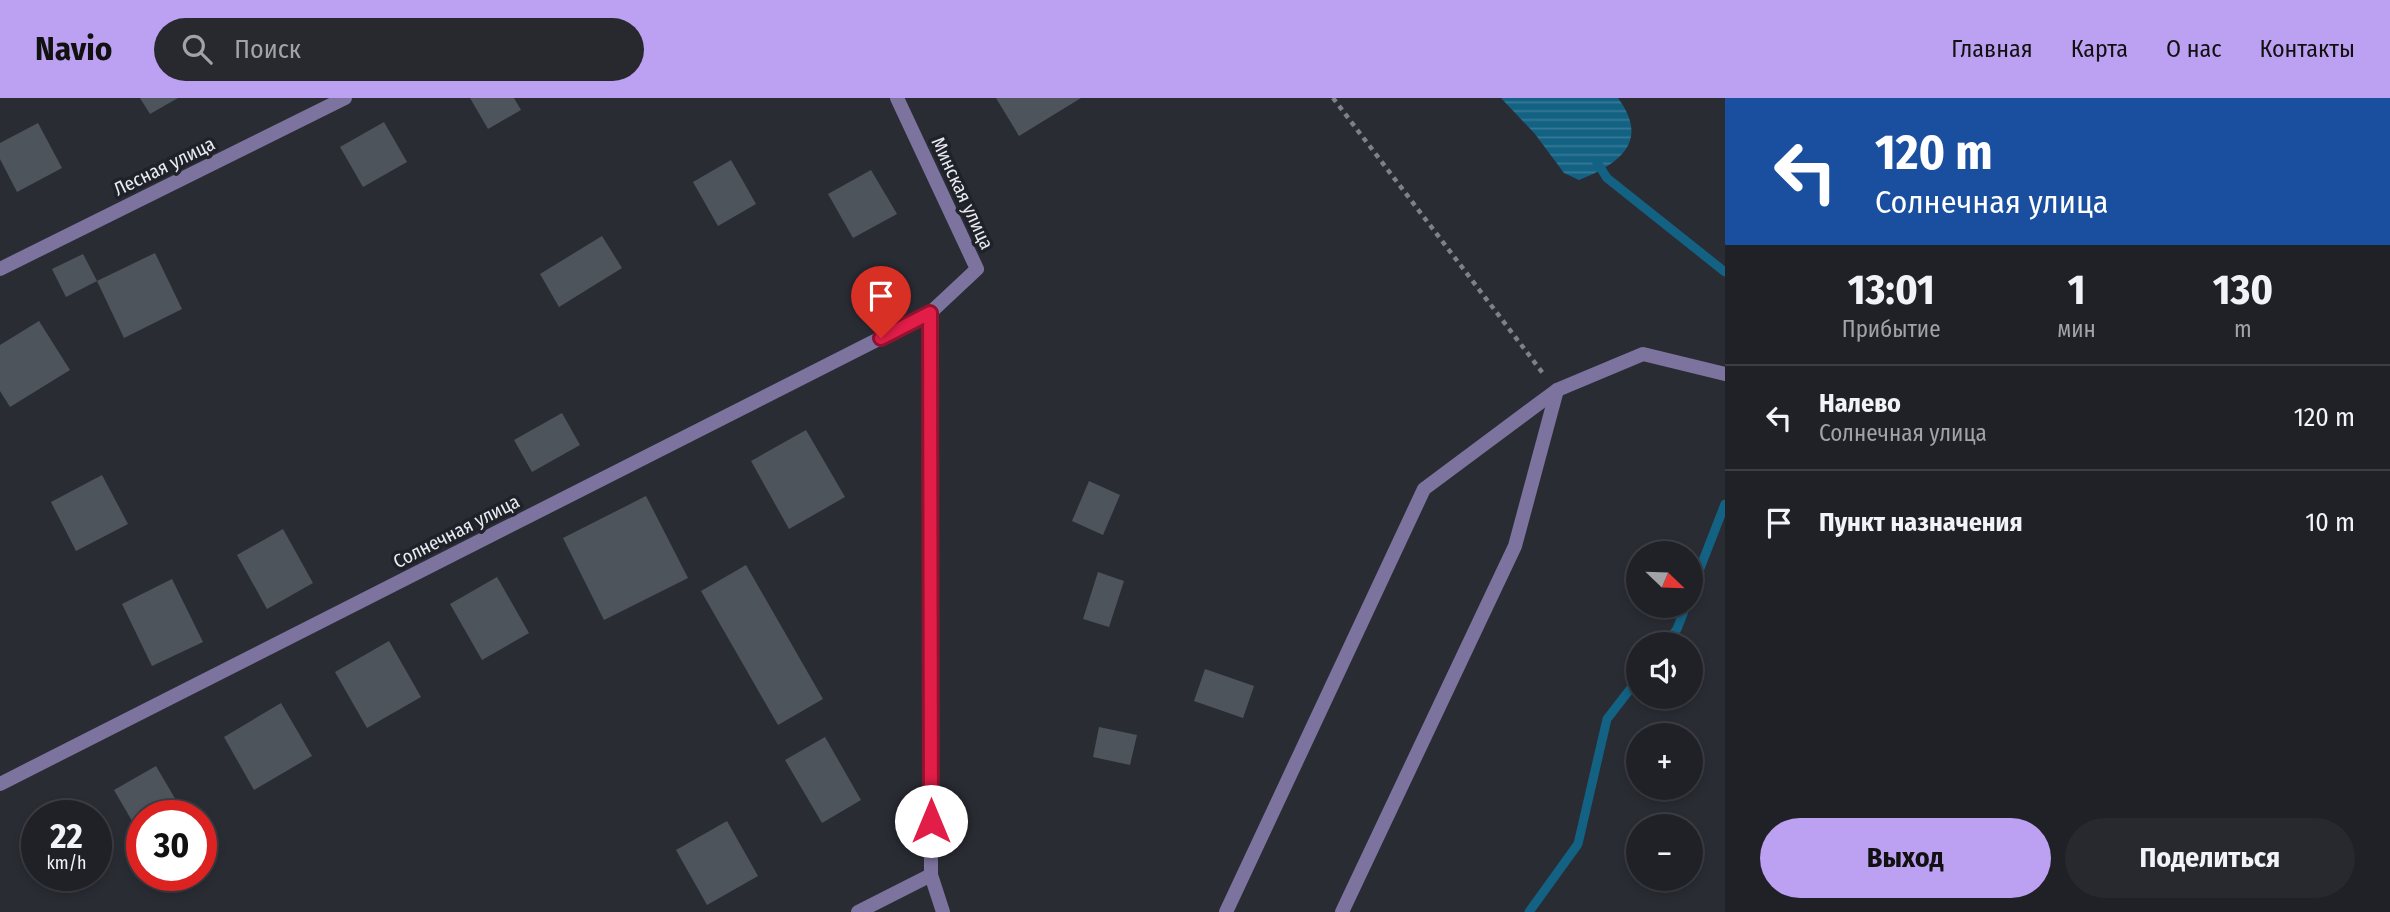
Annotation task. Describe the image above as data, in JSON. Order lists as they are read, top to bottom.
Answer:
{
  "streets": {
    "street": ["Лесная улица", "Минская улица", "Солнечная улица"]
  },
  "crossings": [
    ["Минская улица", "Солнечная улица"]
  ],
  "north": "bottom right",
  "page": {
    "header": "Navio",
    "search": "Поиск",
    "nav": [
      "Главная",
      "Карта",
      "О нас",
      "Контакты"
    ],
    "turn": ["120 m", "Солнечная улица"],
    "eta": [
      "13:01",
      "Прибытие",
      "1",
      "мин",
      "130",
      "m"
    ],
    "list": [
      {
        "name": "Налево",
        "note": "Солнечная улица",
        "value": "120 m"
      },
      {
        "name": "Пункт назначения",
        "value": "10 m"
      }
    ],
    "map_buttons": ["+", "−"],
    "speed": "22 km/h",
    "limit": "30",
    "buttons": ["Выход", "Поделиться"]
  }
}
